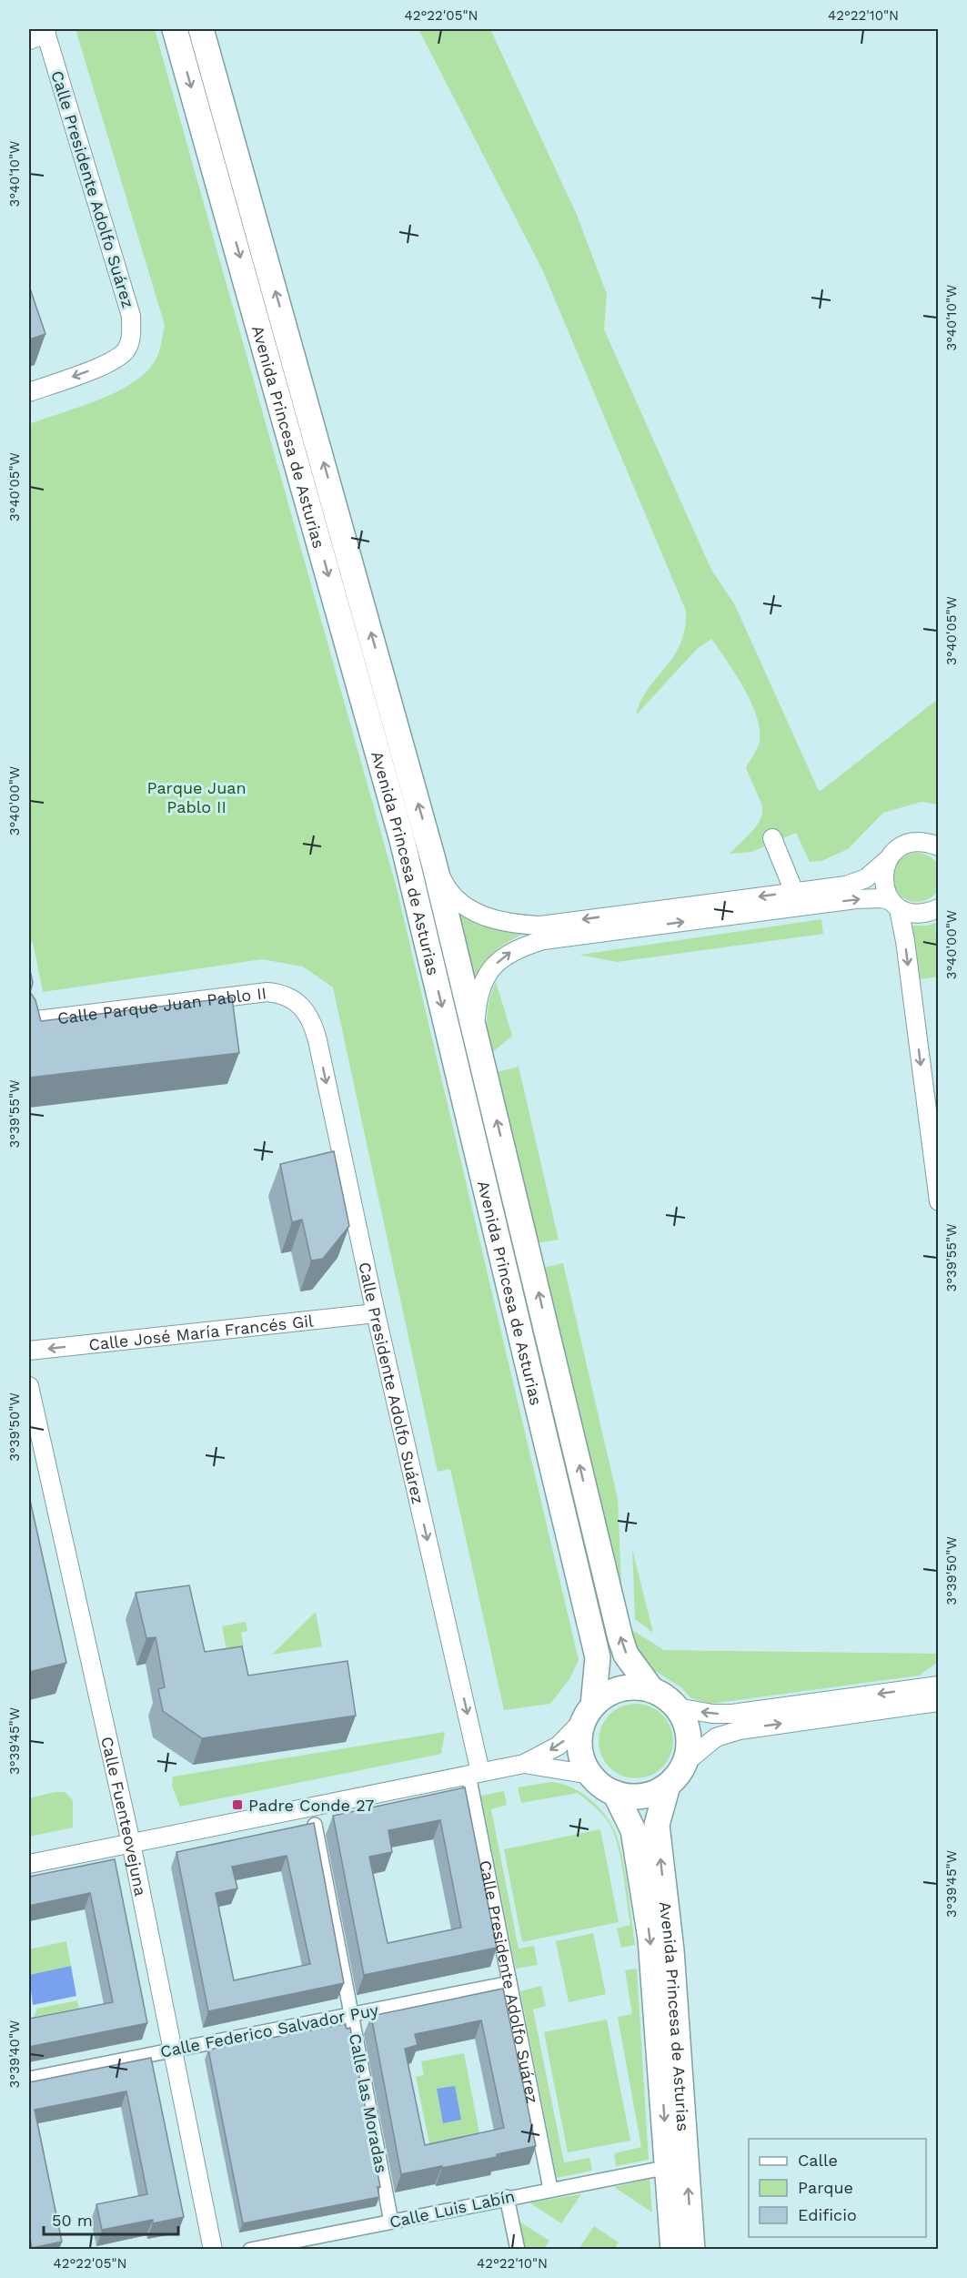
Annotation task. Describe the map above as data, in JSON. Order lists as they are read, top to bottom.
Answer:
{
  "streets": {
    "main road": ["Avenida Princesa de Asturias"],
    "street": [
      "Calle Presidente Adolfo Suárez",
      "Calle Parque Juan Pablo II",
      "Calle José María Francés Gil",
      "Calle Fuenteovejuna",
      "Calle Federico Salvador Puy",
      "Calle las Moradas",
      "Calle Luis Labín"
    ]
  },
  "crossings": [
    ["Calle Presidente Adolfo Suárez", "Calle Parque Juan Pablo II"],
    ["Calle Presidente Adolfo Suárez", "Calle José María Francés Gil"],
    ["Calle Presidente Adolfo Suárez", "Calle Federico Salvador Puy"],
    ["Calle Presidente Adolfo Suárez", "Calle Luis Labín"],
    ["Calle Fuenteovejuna", "Calle Federico Salvador Puy"],
    ["Calle Federico Salvador Puy", "Calle las Moradas"],
    ["Calle las Moradas", "Calle Luis Labín"]
  ],
  "one_way": ["Calle Presidente Adolfo Suárez", "Calle José María Francés Gil"],
  "parks": ["Parque Juan Pablo II"],
  "places": {
    "transit": ["Padre Conde 27"]
  },
  "legend": ["Calle", "Parque", "Edificio"],
  "scale_bar": "50 m",
  "coordinates": [
    "42°22'05\"N",
    "42°22'10\"N",
    "3°40'10\"W",
    "3°40'05\"W",
    "3°40'00\"W",
    "3°39'55\"W",
    "3°39'50\"W",
    "3°39'45\"W",
    "3°39'40\"W"
  ]
}
